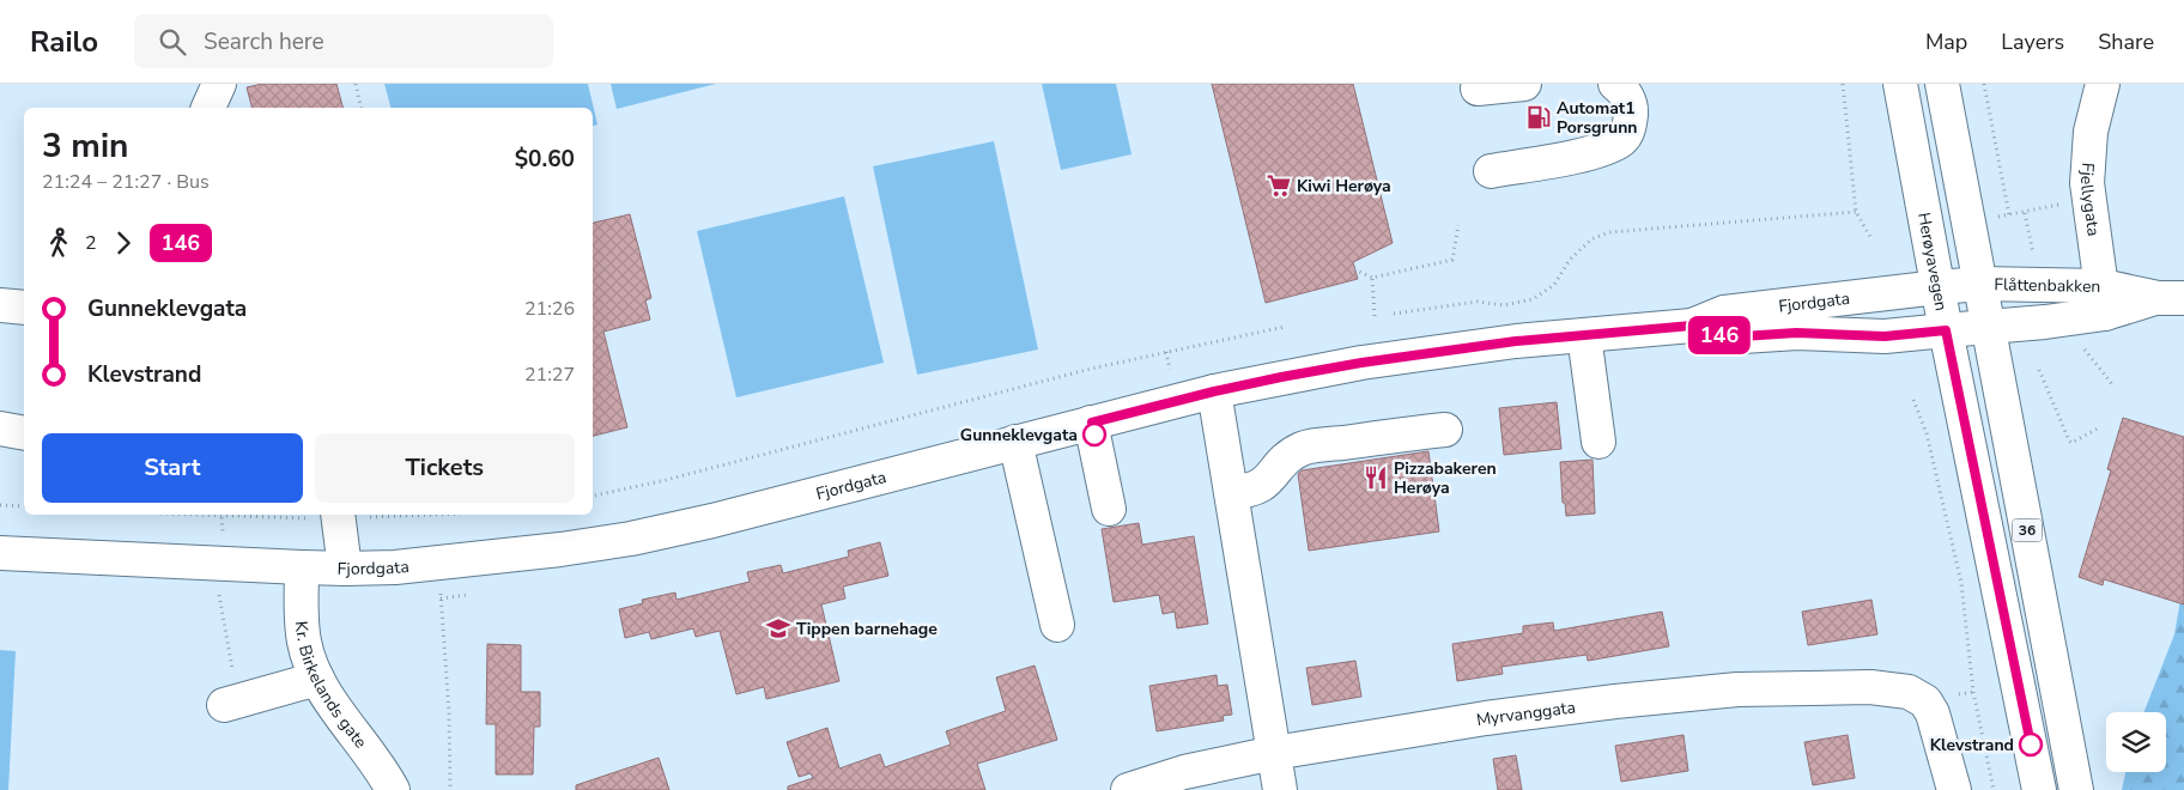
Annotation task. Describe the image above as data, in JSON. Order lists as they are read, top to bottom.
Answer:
{
  "streets": {
    "main road": [
      "Fjellygata",
      "Herøyavegen",
      "Flåttenbakken",
      "Fjordgata",
      "36",
      "Kr. Birkelands gate",
      "Myrvanggata"
    ]
  },
  "crossings": [
    ["Fjellygata", "Flåttenbakken"],
    ["Herøyavegen", "Flåttenbakken"],
    ["Herøyavegen", "Fjordgata"],
    ["Flåttenbakken", "Fjordgata"],
    ["Flåttenbakken", "36"],
    ["Fjordgata", "Kr. Birkelands gate"]
  ],
  "places": {
    "fuel station": ["Automat1 Porsgrunn"],
    "supermarket": ["Kiwi Herøya"],
    "other": ["Gunneklevgata", "Klevstrand"],
    "restaurant": ["Pizzabakeren Herøya"],
    "school or university": ["Tippen barnehage"]
  },
  "lines": ["bus line 146"],
  "page": {
    "header": "Railo",
    "search": "Search here",
    "nav": ["Map", "Layers", "Share"],
    "on_map": "146",
    "heading": ["3 min", "21:24 – 21:27 · Bus", "$0.60"],
    "legs": ["2", "146"],
    "list": [
      {
        "name": "Gunneklevgata",
        "value": "21:26"
      },
      {
        "name": "Klevstrand",
        "value": "21:27"
      }
    ],
    "buttons": ["Start", "Tickets"]
  }
}
